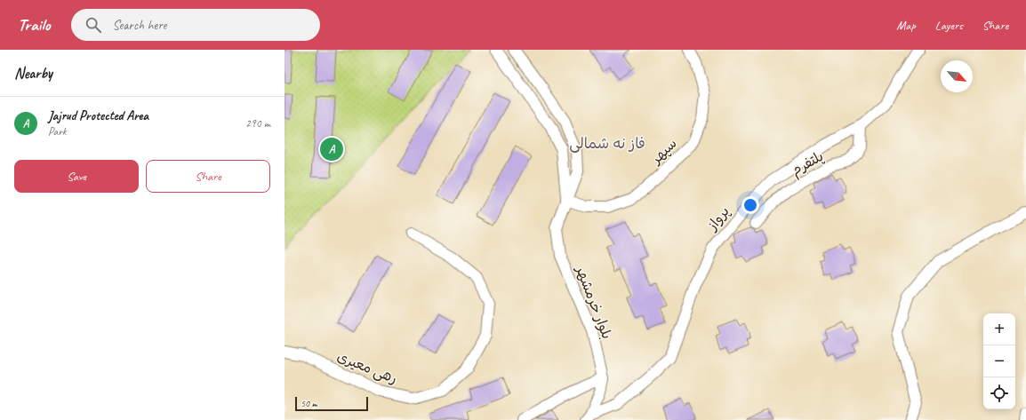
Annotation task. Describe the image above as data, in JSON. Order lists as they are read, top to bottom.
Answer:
{
  "streets": {
    "street": [
      "سپهر",
      "پلتفرم",
      "پرواز",
      "بلوار خرمشهر",
      "رهی معیری"
    ]
  },
  "crossings": [
    ["سپهر", "بلوار خرمشهر"],
    ["پلتفرم", "پرواز"],
    ["پرواز", "بلوار خرمشهر"]
  ],
  "districts": ["فاز نه شمالی"],
  "scale_bar": "50 m",
  "north": "bottom right",
  "page": {
    "header": "Trailo",
    "search": "Search here",
    "nav": ["Map", "Layers", "Share"],
    "heading": "Nearby",
    "list": [
      {
        "mark": "A",
        "name": "Jajrud Protected Area",
        "note": "Park",
        "value": "290 m"
      }
    ],
    "pins": "A",
    "buttons": ["Save", "Share"],
    "map_buttons": ["+", "−"],
    "scale": "50 m"
  }
}
